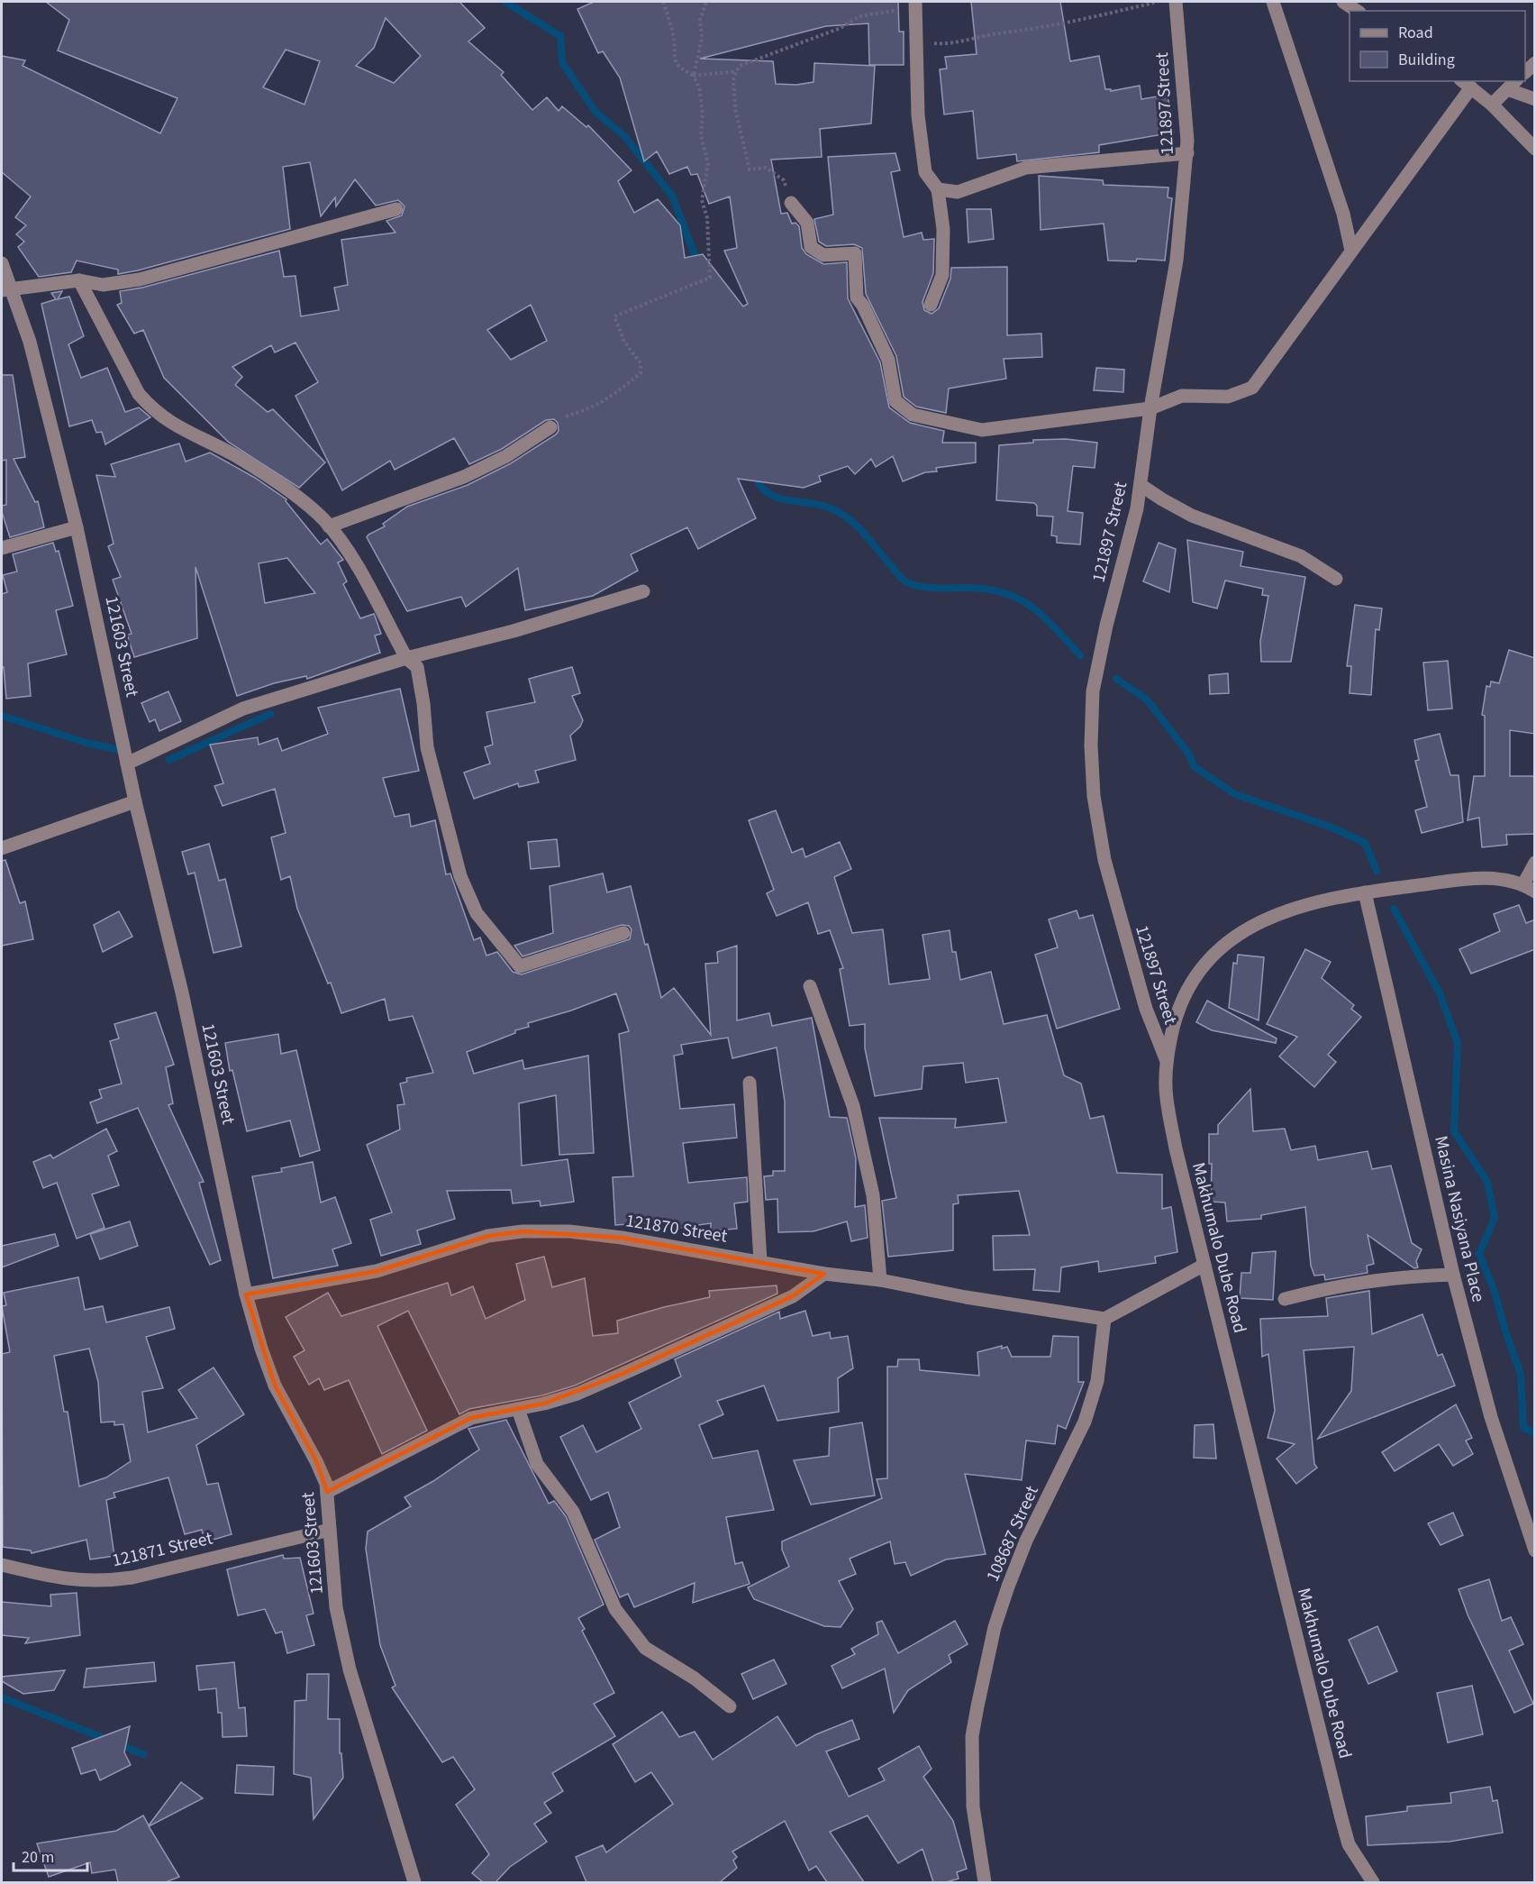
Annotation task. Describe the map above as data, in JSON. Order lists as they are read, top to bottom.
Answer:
{
  "streets": {
    "street": [
      "121897 Street",
      "121603 Street",
      "Masina Nasiyana Place",
      "121870 Street",
      "Makhumalo Dube Road",
      "108687 Street",
      "121871 Street"
    ]
  },
  "crossings": [
    ["121897 Street", "Makhumalo Dube Road"],
    ["121603 Street", "121870 Street"],
    ["121603 Street", "121871 Street"],
    ["Masina Nasiyana Place", "Makhumalo Dube Road"],
    ["121870 Street", "108687 Street"]
  ],
  "legend": ["Road", "Building"],
  "scale_bar": "20 m"
}
